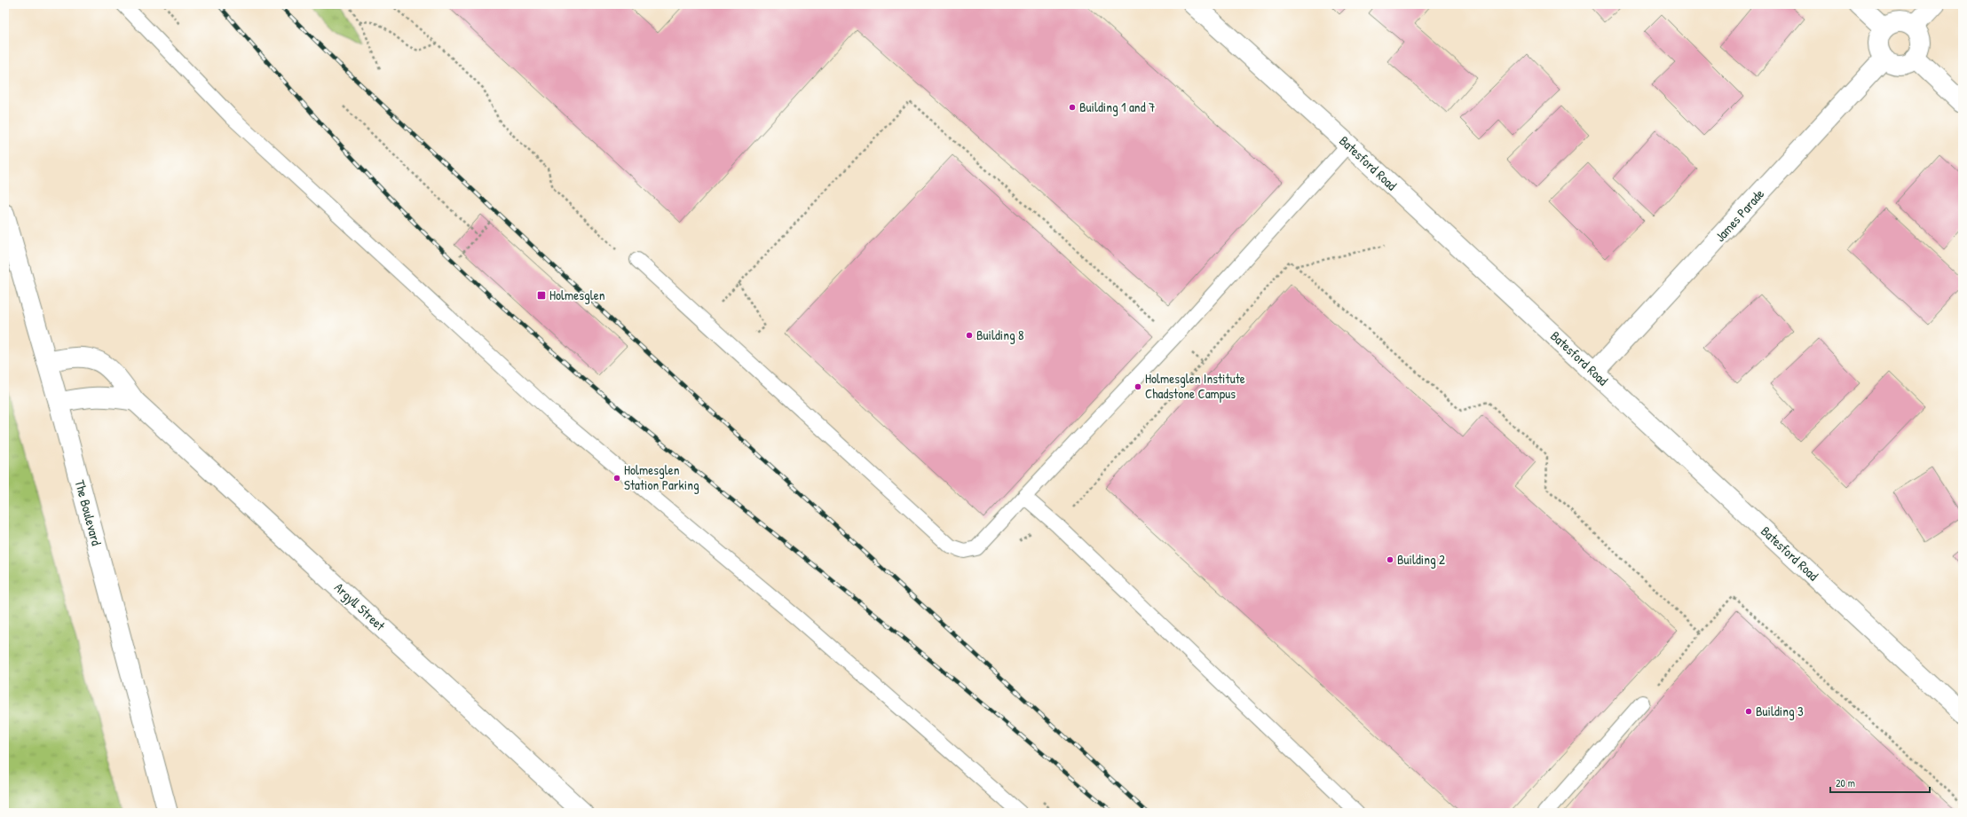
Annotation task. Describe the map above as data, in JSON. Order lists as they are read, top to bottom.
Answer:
{
  "streets": {
    "street": [
      "Batesford Road",
      "James Parade",
      "The Boulevard",
      "Argyll Street"
    ]
  },
  "crossings": [
    ["Batesford Road", "James Parade"],
    ["The Boulevard", "Argyll Street"]
  ],
  "places": {
    "other": [
      "Building 1 and 7",
      "Building 8",
      "Holmesglen Institute Chadstone Campus",
      "Holmesglen Station Parking",
      "Building 2",
      "Building 3"
    ],
    "transit": ["Holmesglen"]
  },
  "scale_bar": "20 m"
}
